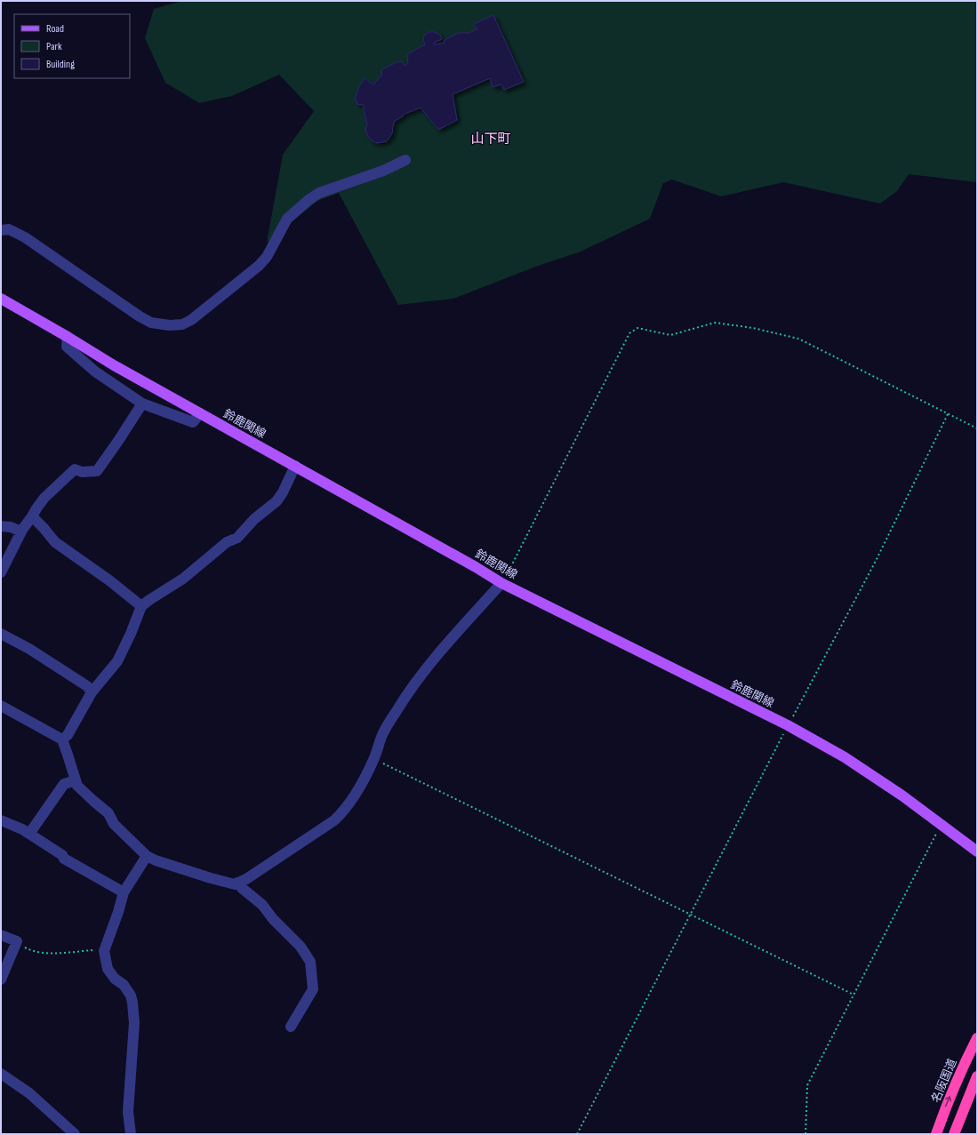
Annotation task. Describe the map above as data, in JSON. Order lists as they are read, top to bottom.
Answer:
{
  "streets": {
    "highway": ["名阪国道"],
    "main road": ["鈴鹿関線"]
  },
  "districts": ["山下町"],
  "legend": ["Road", "Park", "Building"]
}
